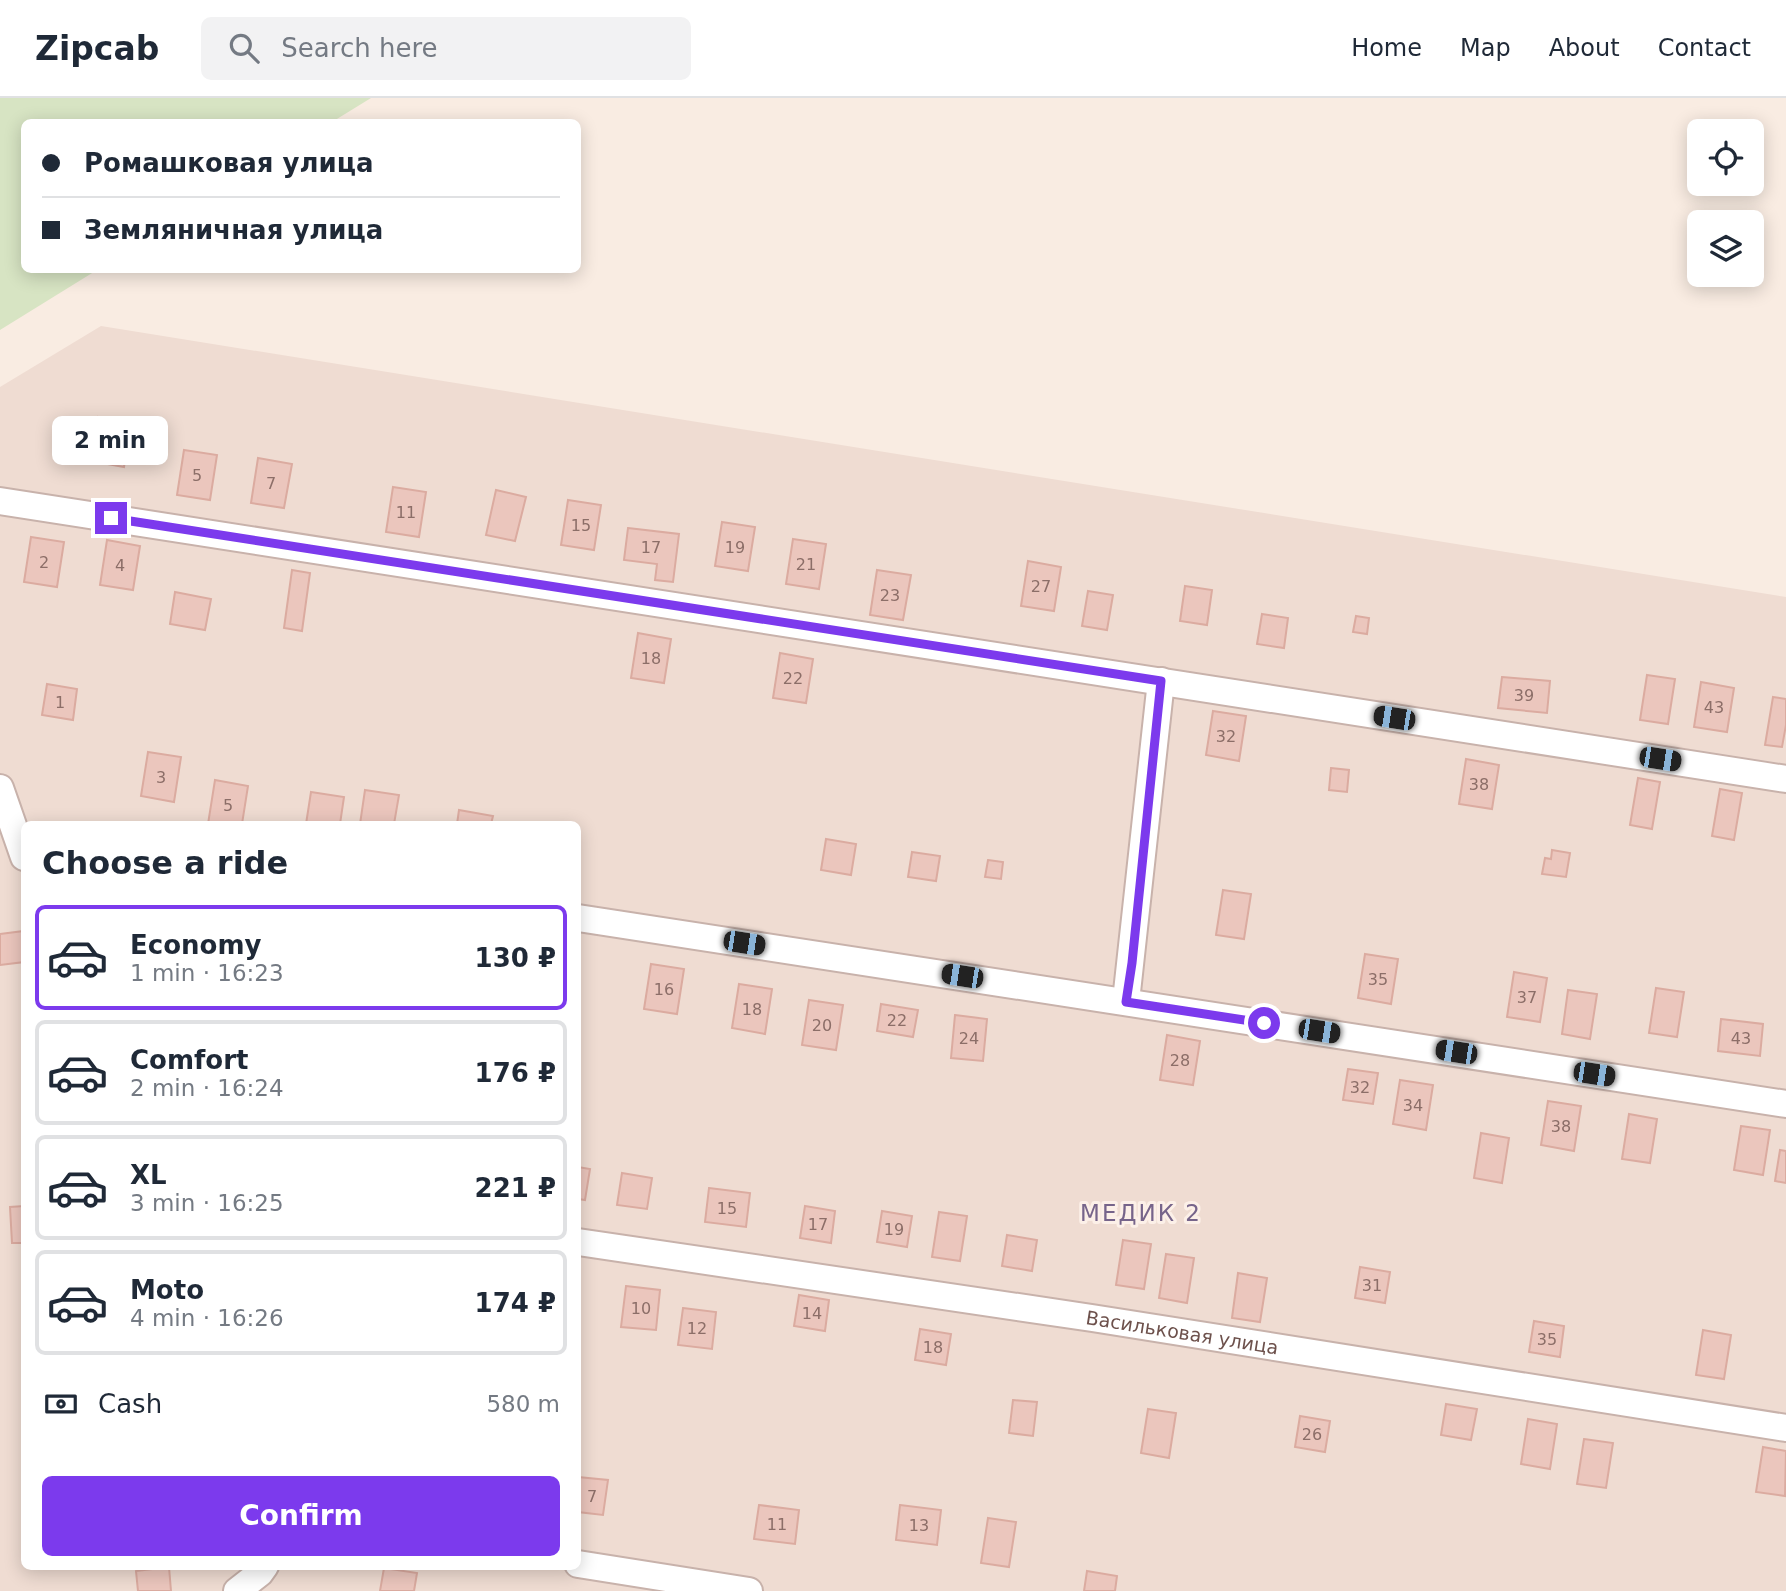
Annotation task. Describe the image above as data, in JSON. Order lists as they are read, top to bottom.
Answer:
{
  "streets": {
    "street": ["Васильковая улица"]
  },
  "districts": ["МЕДИК 2"],
  "house_numbers": [
    "5",
    "7",
    "11",
    "15",
    "17",
    "19",
    "2",
    "21",
    "4",
    "27",
    "23",
    "18",
    "22",
    "39",
    "1",
    "43",
    "32",
    "3",
    "38",
    "5",
    "35",
    "16",
    "37",
    "18",
    "22",
    "20",
    "24",
    "43",
    "28",
    "32",
    "34",
    "38",
    "15",
    "17",
    "19",
    "31",
    "10",
    "14",
    "12",
    "35",
    "18",
    "26",
    "7",
    "11",
    "13"
  ],
  "page": {
    "header": "Zipcab",
    "search": "Search here",
    "nav": [
      "Home",
      "Map",
      "About",
      "Contact"
    ],
    "banner": ["Ромашковая улица", "Земляничная улица"],
    "bubble": "2 min",
    "heading": "Choose a ride",
    "list": [
      {
        "name": "Economy",
        "note": "1 min · 16:23",
        "value": "130 ₽"
      },
      {
        "name": "Comfort",
        "note": "2 min · 16:24",
        "value": "176 ₽"
      },
      {
        "name": "XL",
        "note": "3 min · 16:25",
        "value": "221 ₽"
      },
      {
        "name": "Moto",
        "note": "4 min · 16:26",
        "value": "174 ₽"
      }
    ],
    "pay": ["Cash", "580 m"],
    "buttons": "Confirm"
  }
}
